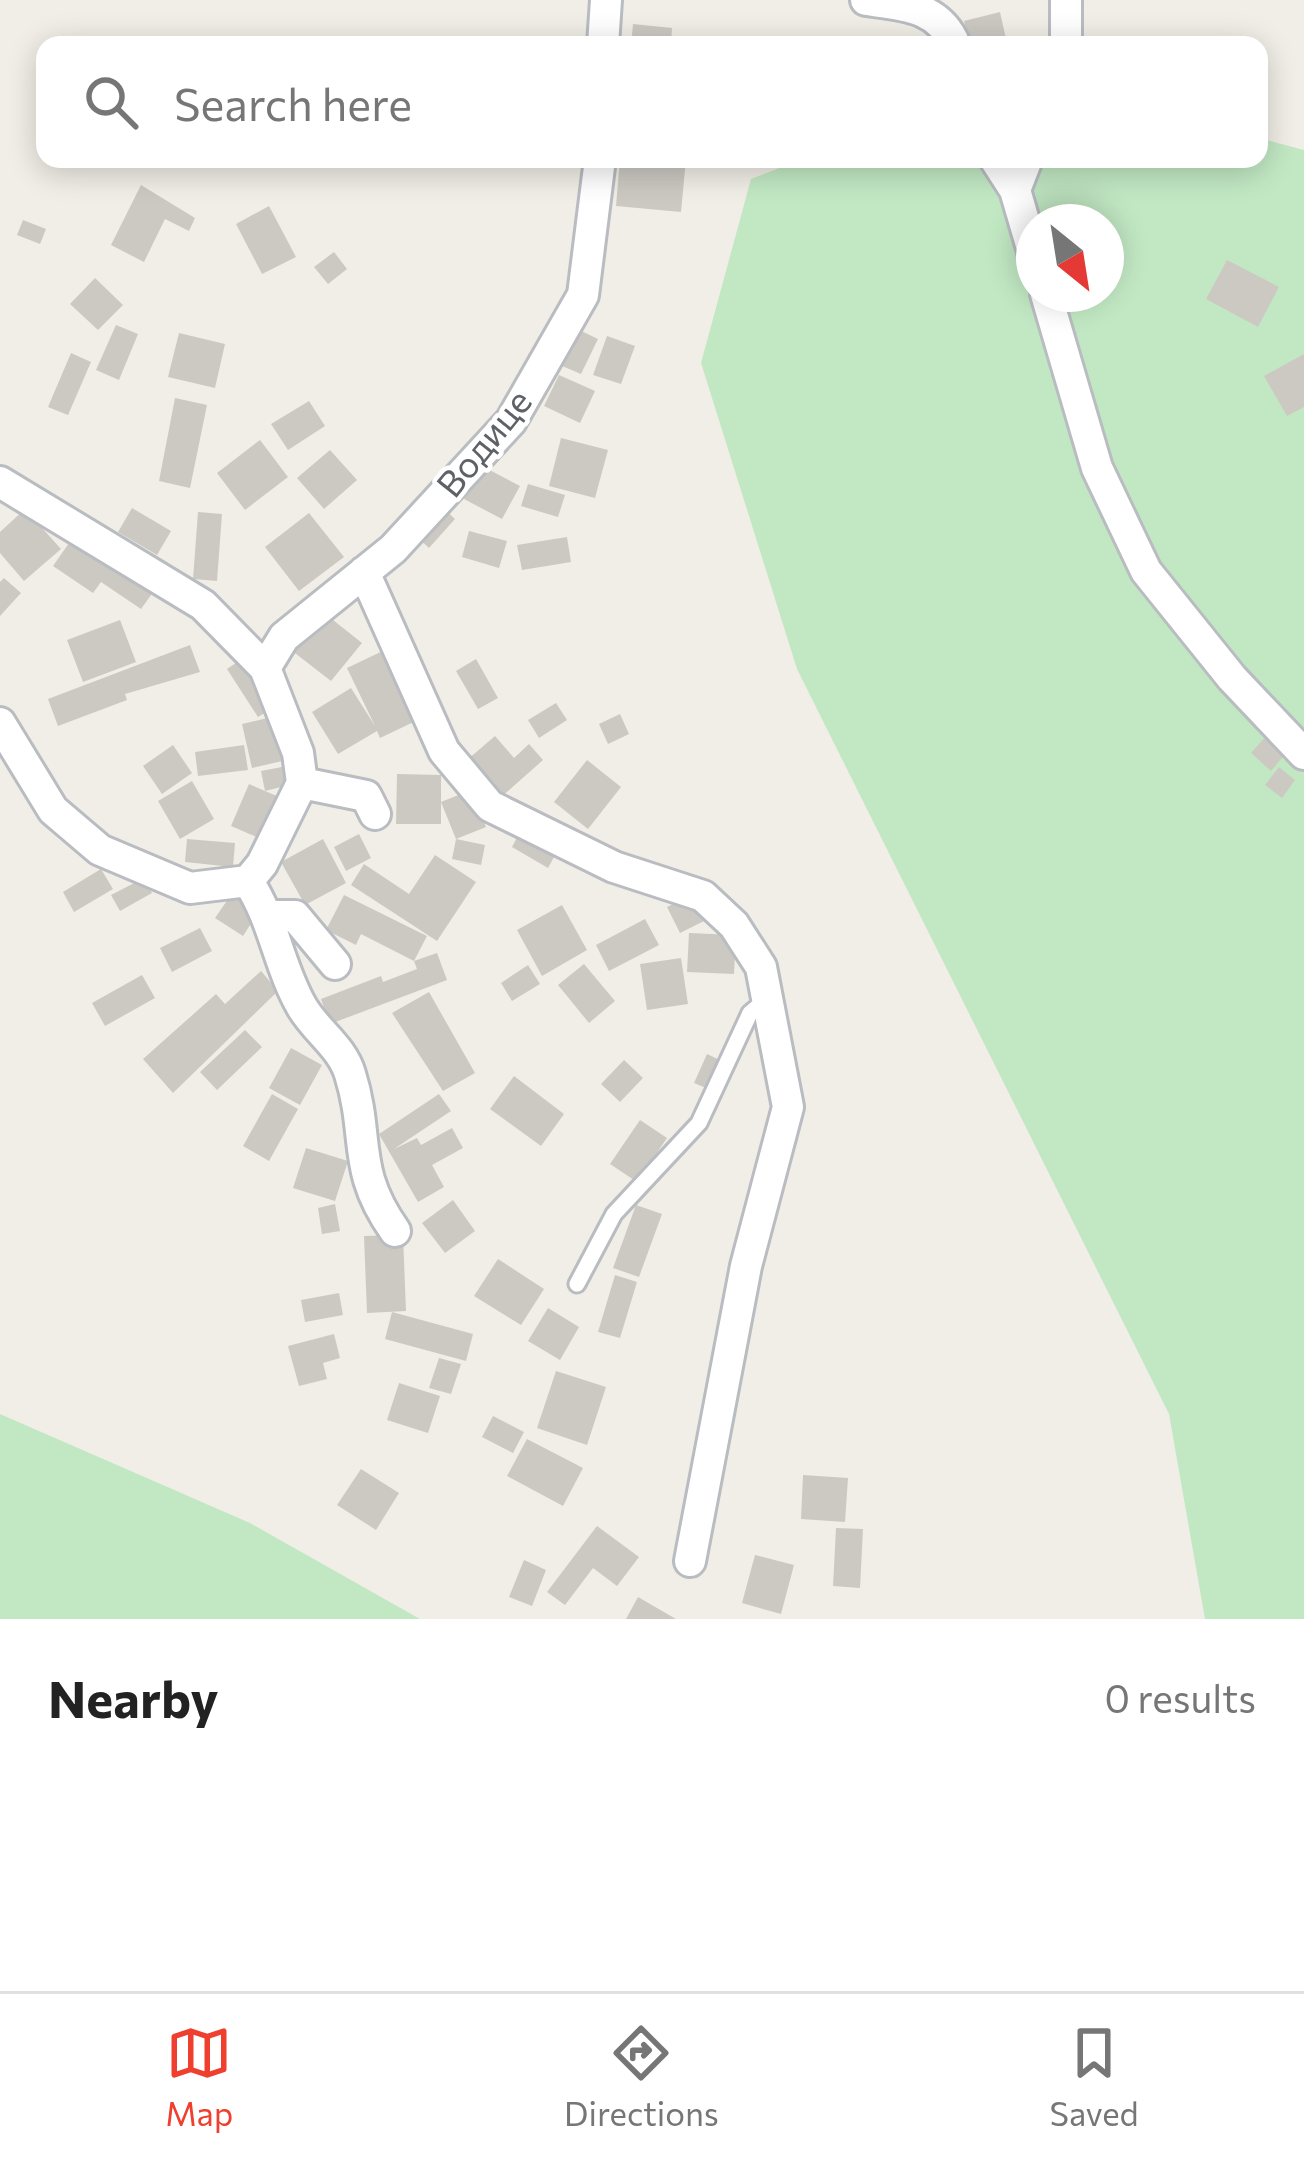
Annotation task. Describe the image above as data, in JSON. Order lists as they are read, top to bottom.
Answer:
{
  "streets": {
    "street": ["Водице"]
  },
  "north": "bottom right",
  "page": {
    "search": "Search here",
    "heading": ["Nearby", "0 results"],
    "nav": ["Map", "Directions", "Saved"]
  }
}
